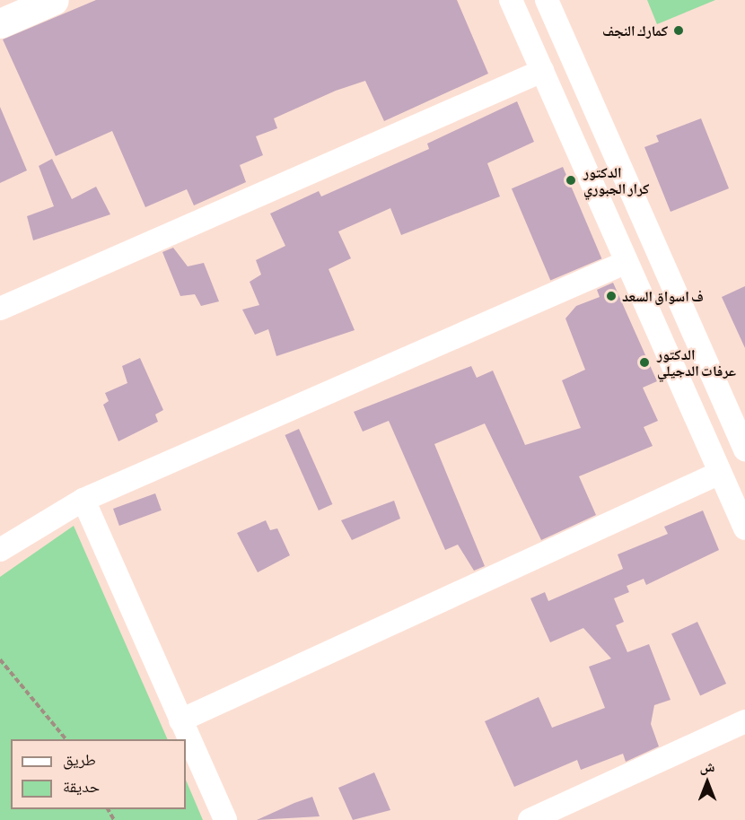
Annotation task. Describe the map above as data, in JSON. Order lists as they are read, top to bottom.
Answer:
{
  "places": [
    "كمارك النجف",
    "الدكتور كرار الجبوري",
    "ف اسواق السعد",
    "الدكتور عرفات الدجيلي"
  ],
  "legend": ["طريق", "حديقة"],
  "north": "top"
}
